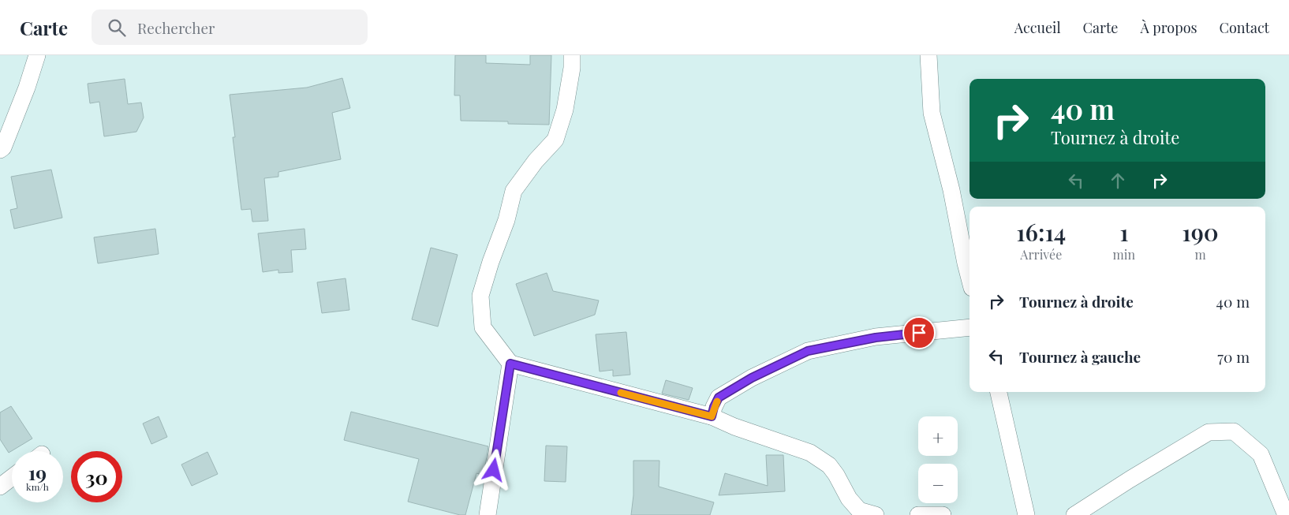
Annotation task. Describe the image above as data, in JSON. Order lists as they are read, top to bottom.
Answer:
{
  "page": {
    "header": "Carte",
    "search": "Rechercher",
    "nav": [
      "Accueil",
      "Carte",
      "À propos",
      "Contact"
    ],
    "turn": ["40 m", "Tournez à droite"],
    "eta": [
      "16:14",
      "Arrivée",
      "1",
      "min",
      "190",
      "m"
    ],
    "list": [
      {
        "name": "Tournez à droite",
        "value": "40 m"
      },
      {
        "name": "Tournez à gauche",
        "value": "70 m"
      }
    ],
    "map_buttons": ["+", "−"],
    "speed": "19 km/h",
    "limit": "30"
  }
}
